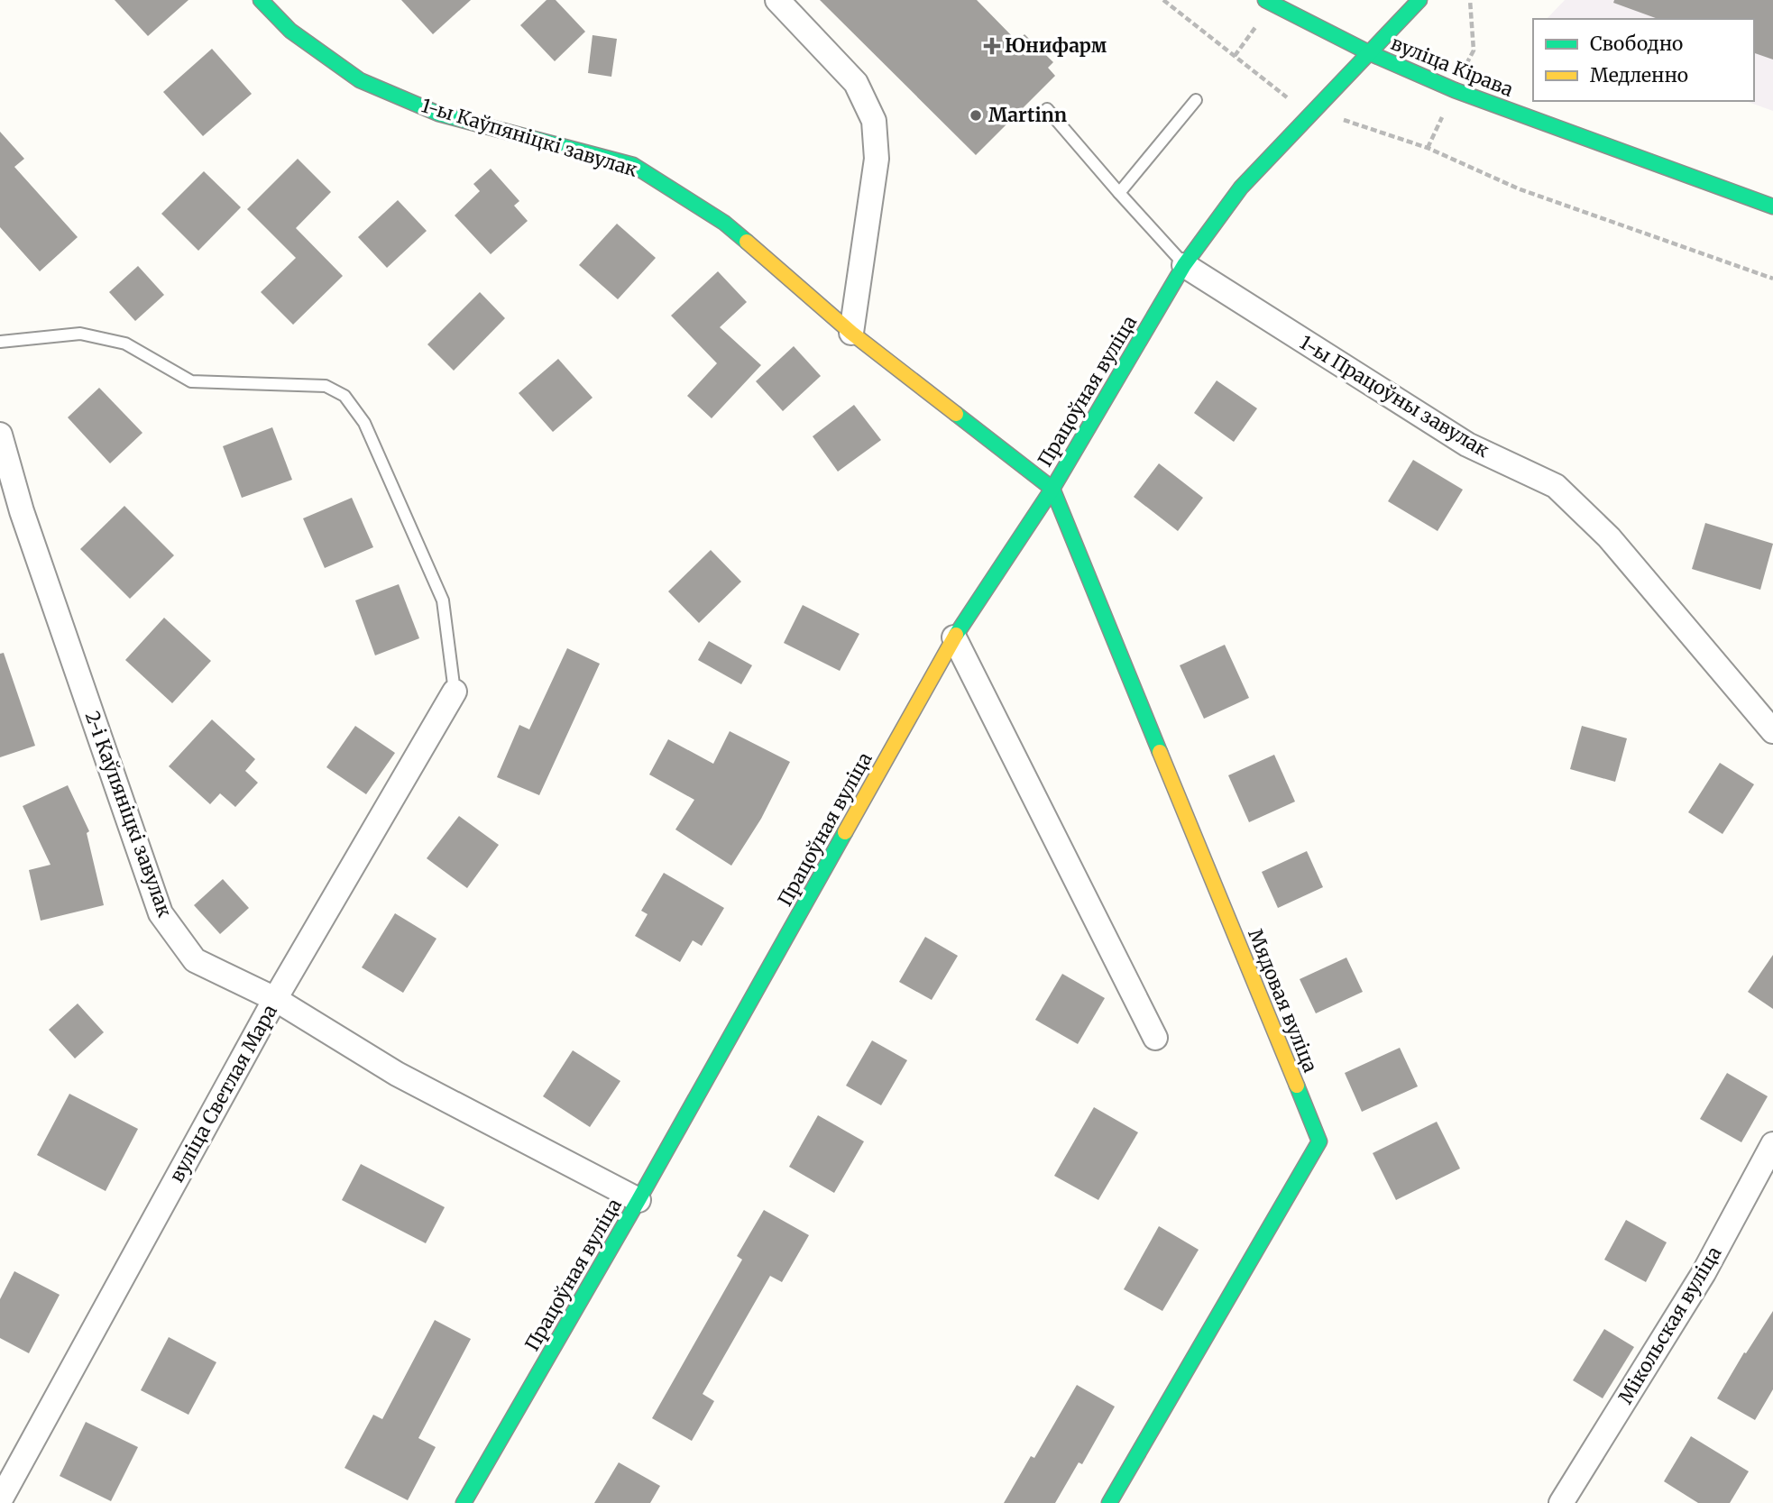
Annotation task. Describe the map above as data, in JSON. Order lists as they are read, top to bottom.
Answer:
{
  "streets": {
    "street": [
      "вуліца Кірава",
      "1-ы Каўпяніцкі завулак",
      "Працоўная вуліца",
      "1-ы Працоўны завулак",
      "2-і Каўпяніцкі завулак",
      "Мядовая вуліца",
      "вуліца Светлая Мара",
      "Мікольская вуліца"
    ]
  },
  "crossings": [
    ["вуліца Кірава", "Працоўная вуліца"],
    ["1-ы Каўпяніцкі завулак", "Працоўная вуліца"],
    ["1-ы Каўпяніцкі завулак", "Мядовая вуліца"],
    ["Працоўная вуліца", "1-ы Працоўны завулак"],
    ["Працоўная вуліца", "2-і Каўпяніцкі завулак"],
    ["Працоўная вуліца", "Мядовая вуліца"],
    ["2-і Каўпяніцкі завулак", "вуліца Светлая Мара"]
  ],
  "places": {
    "health": ["Юнифарм"],
    "other": ["Martinn"]
  },
  "legend": ["Свободно", "Медленно"]
}
